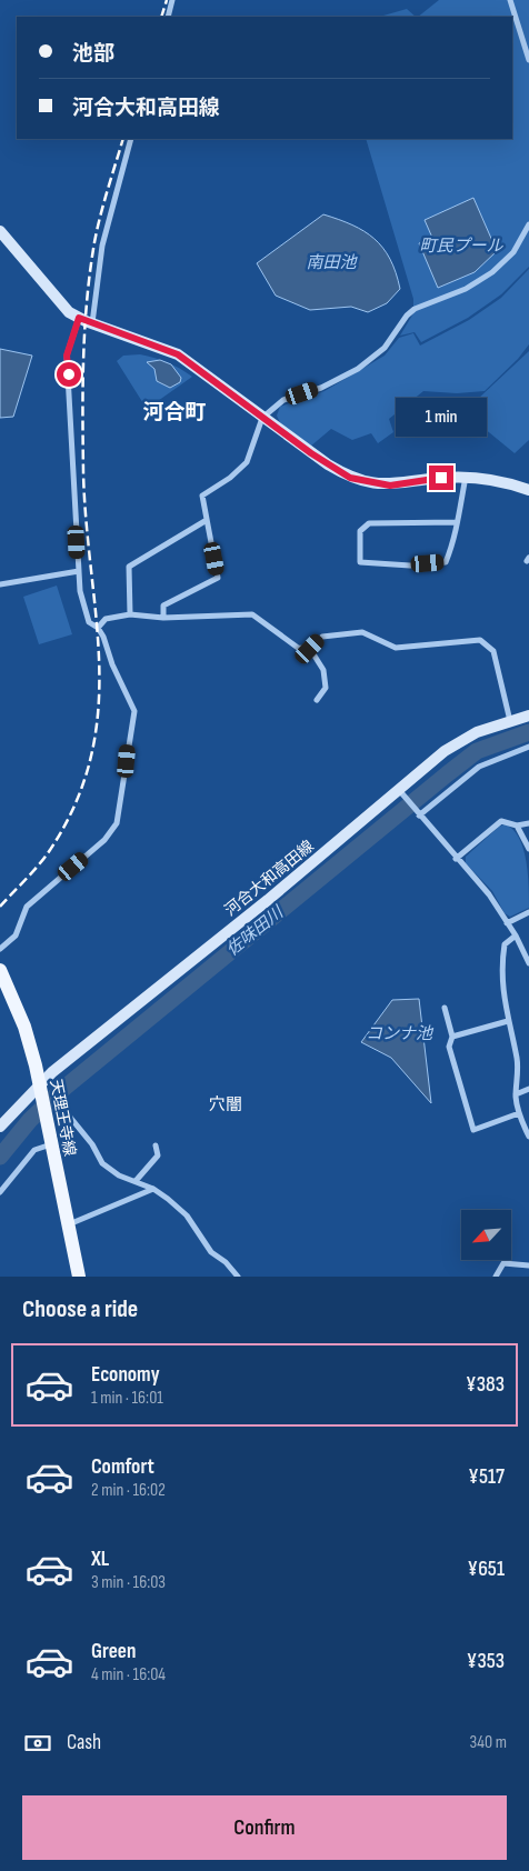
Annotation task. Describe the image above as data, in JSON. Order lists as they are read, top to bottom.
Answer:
{
  "streets": {
    "main road": ["河合大和高田線", "天理王寺線"]
  },
  "crossings": [
    ["河合大和高田線", "天理王寺線"]
  ],
  "districts": ["河合町", "穴闇"],
  "water": [
    "町民プール",
    "南田池",
    "佐味田川",
    "コンナ池"
  ],
  "north": "bottom left",
  "page": {
    "banner": ["池部", "河合大和高田線"],
    "bubble": "1 min",
    "heading": "Choose a ride",
    "list": [
      {
        "name": "Economy",
        "note": "1 min · 16:01",
        "value": "¥383"
      },
      {
        "name": "Comfort",
        "note": "2 min · 16:02",
        "value": "¥517"
      },
      {
        "name": "XL",
        "note": "3 min · 16:03",
        "value": "¥651"
      },
      {
        "name": "Green",
        "note": "4 min · 16:04",
        "value": "¥353"
      }
    ],
    "pay": ["Cash", "340 m"],
    "buttons": "Confirm"
  }
}
